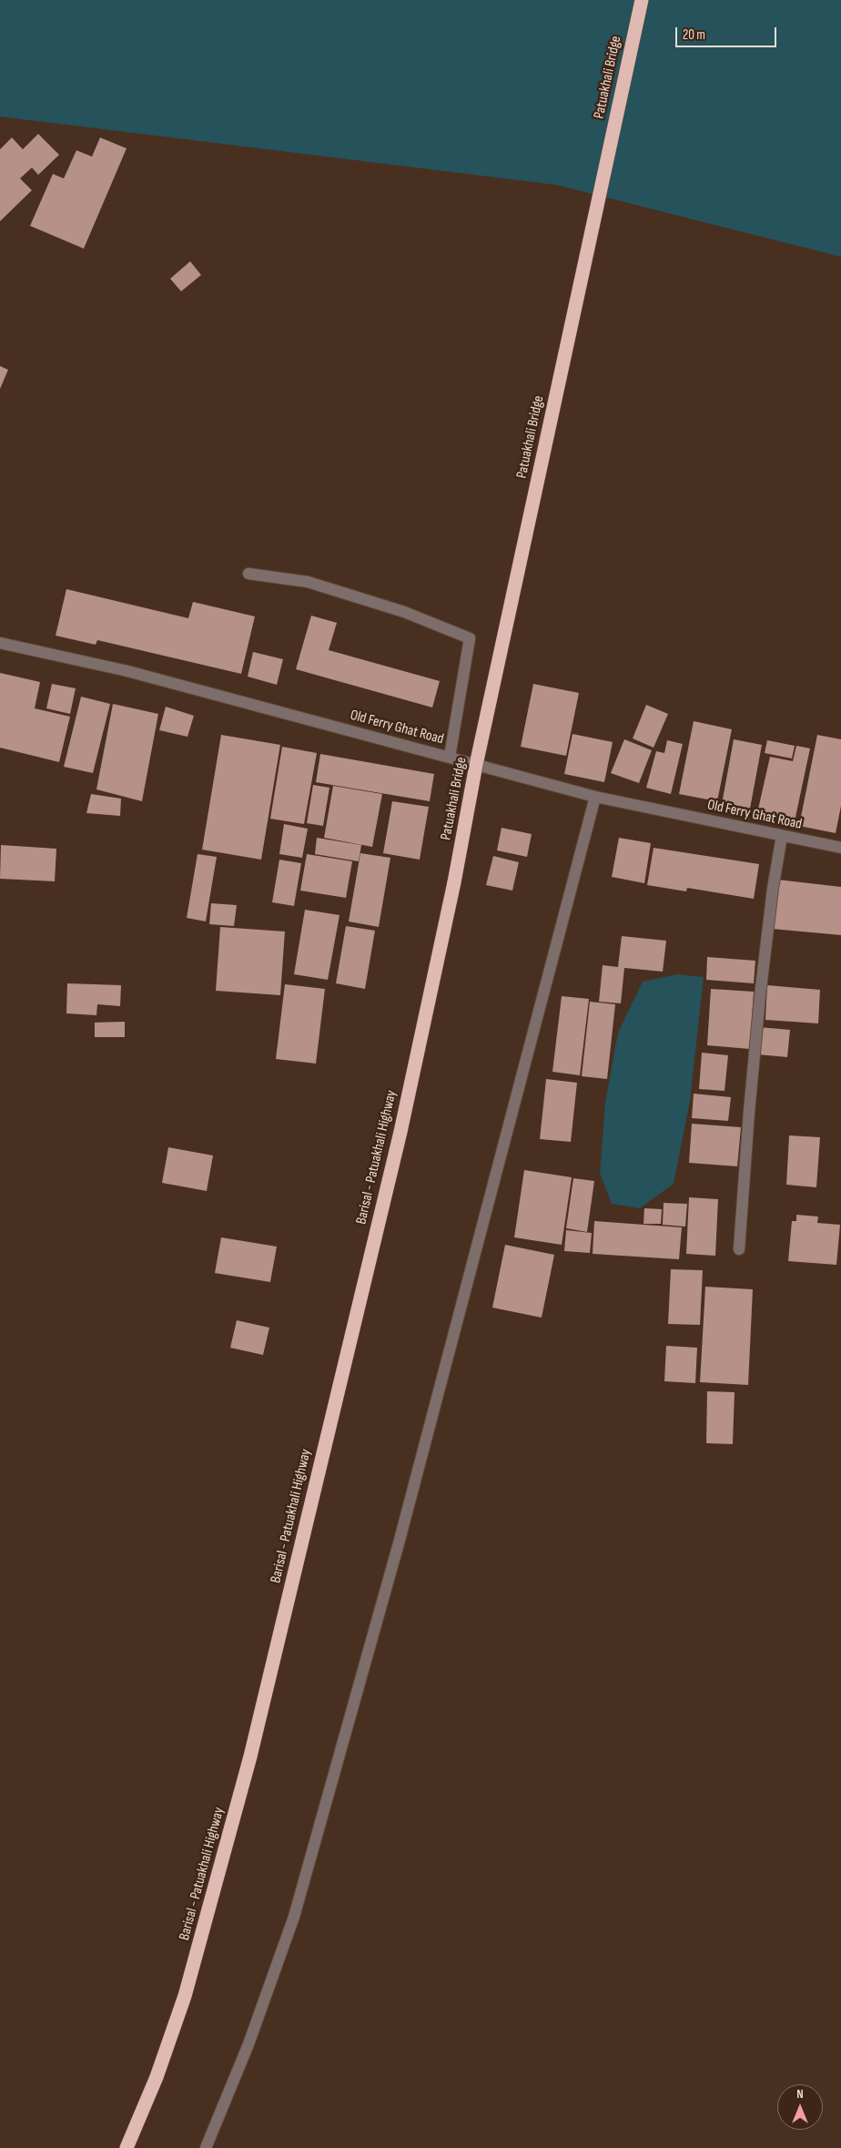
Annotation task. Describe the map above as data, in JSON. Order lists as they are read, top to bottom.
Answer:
{
  "streets": {
    "highway": ["Patuakhali Bridge", "Barisal - Patuakhali Highway"],
    "street": ["Old Ferry Ghat Road"]
  },
  "crossings": [
    ["Patuakhali Bridge", "Barisal - Patuakhali Highway"]
  ],
  "scale_bar": "20 m",
  "north": "top"
}
